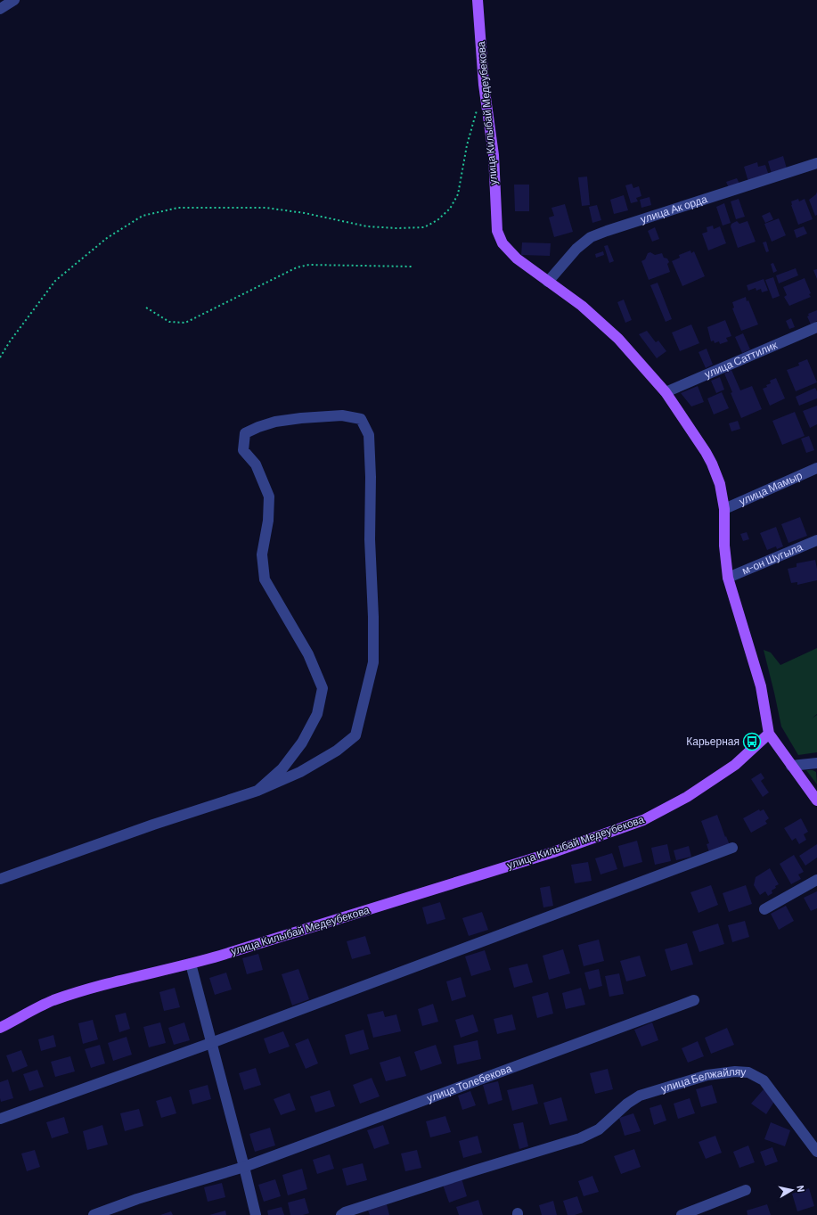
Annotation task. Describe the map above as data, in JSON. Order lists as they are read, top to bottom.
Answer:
{
  "streets": {
    "main road": ["улица Килыбай Медеубекова"],
    "street": [
      "улица Ак орда",
      "улица Саттилик",
      "улица Мамыр",
      "м-он Шугыла",
      "улица Белжайляу",
      "улица Толебекова"
    ]
  },
  "crossings": [
    ["улица Килыбай Медеубекова", "улица Ак орда"],
    ["улица Килыбай Медеубекова", "улица Саттилик"],
    ["улица Килыбай Медеубекова", "улица Мамыр"],
    ["улица Килыбай Медеубекова", "м-он Шугыла"]
  ],
  "places": {
    "bus stop": ["Карьерная"]
  },
  "north": "right"
}
